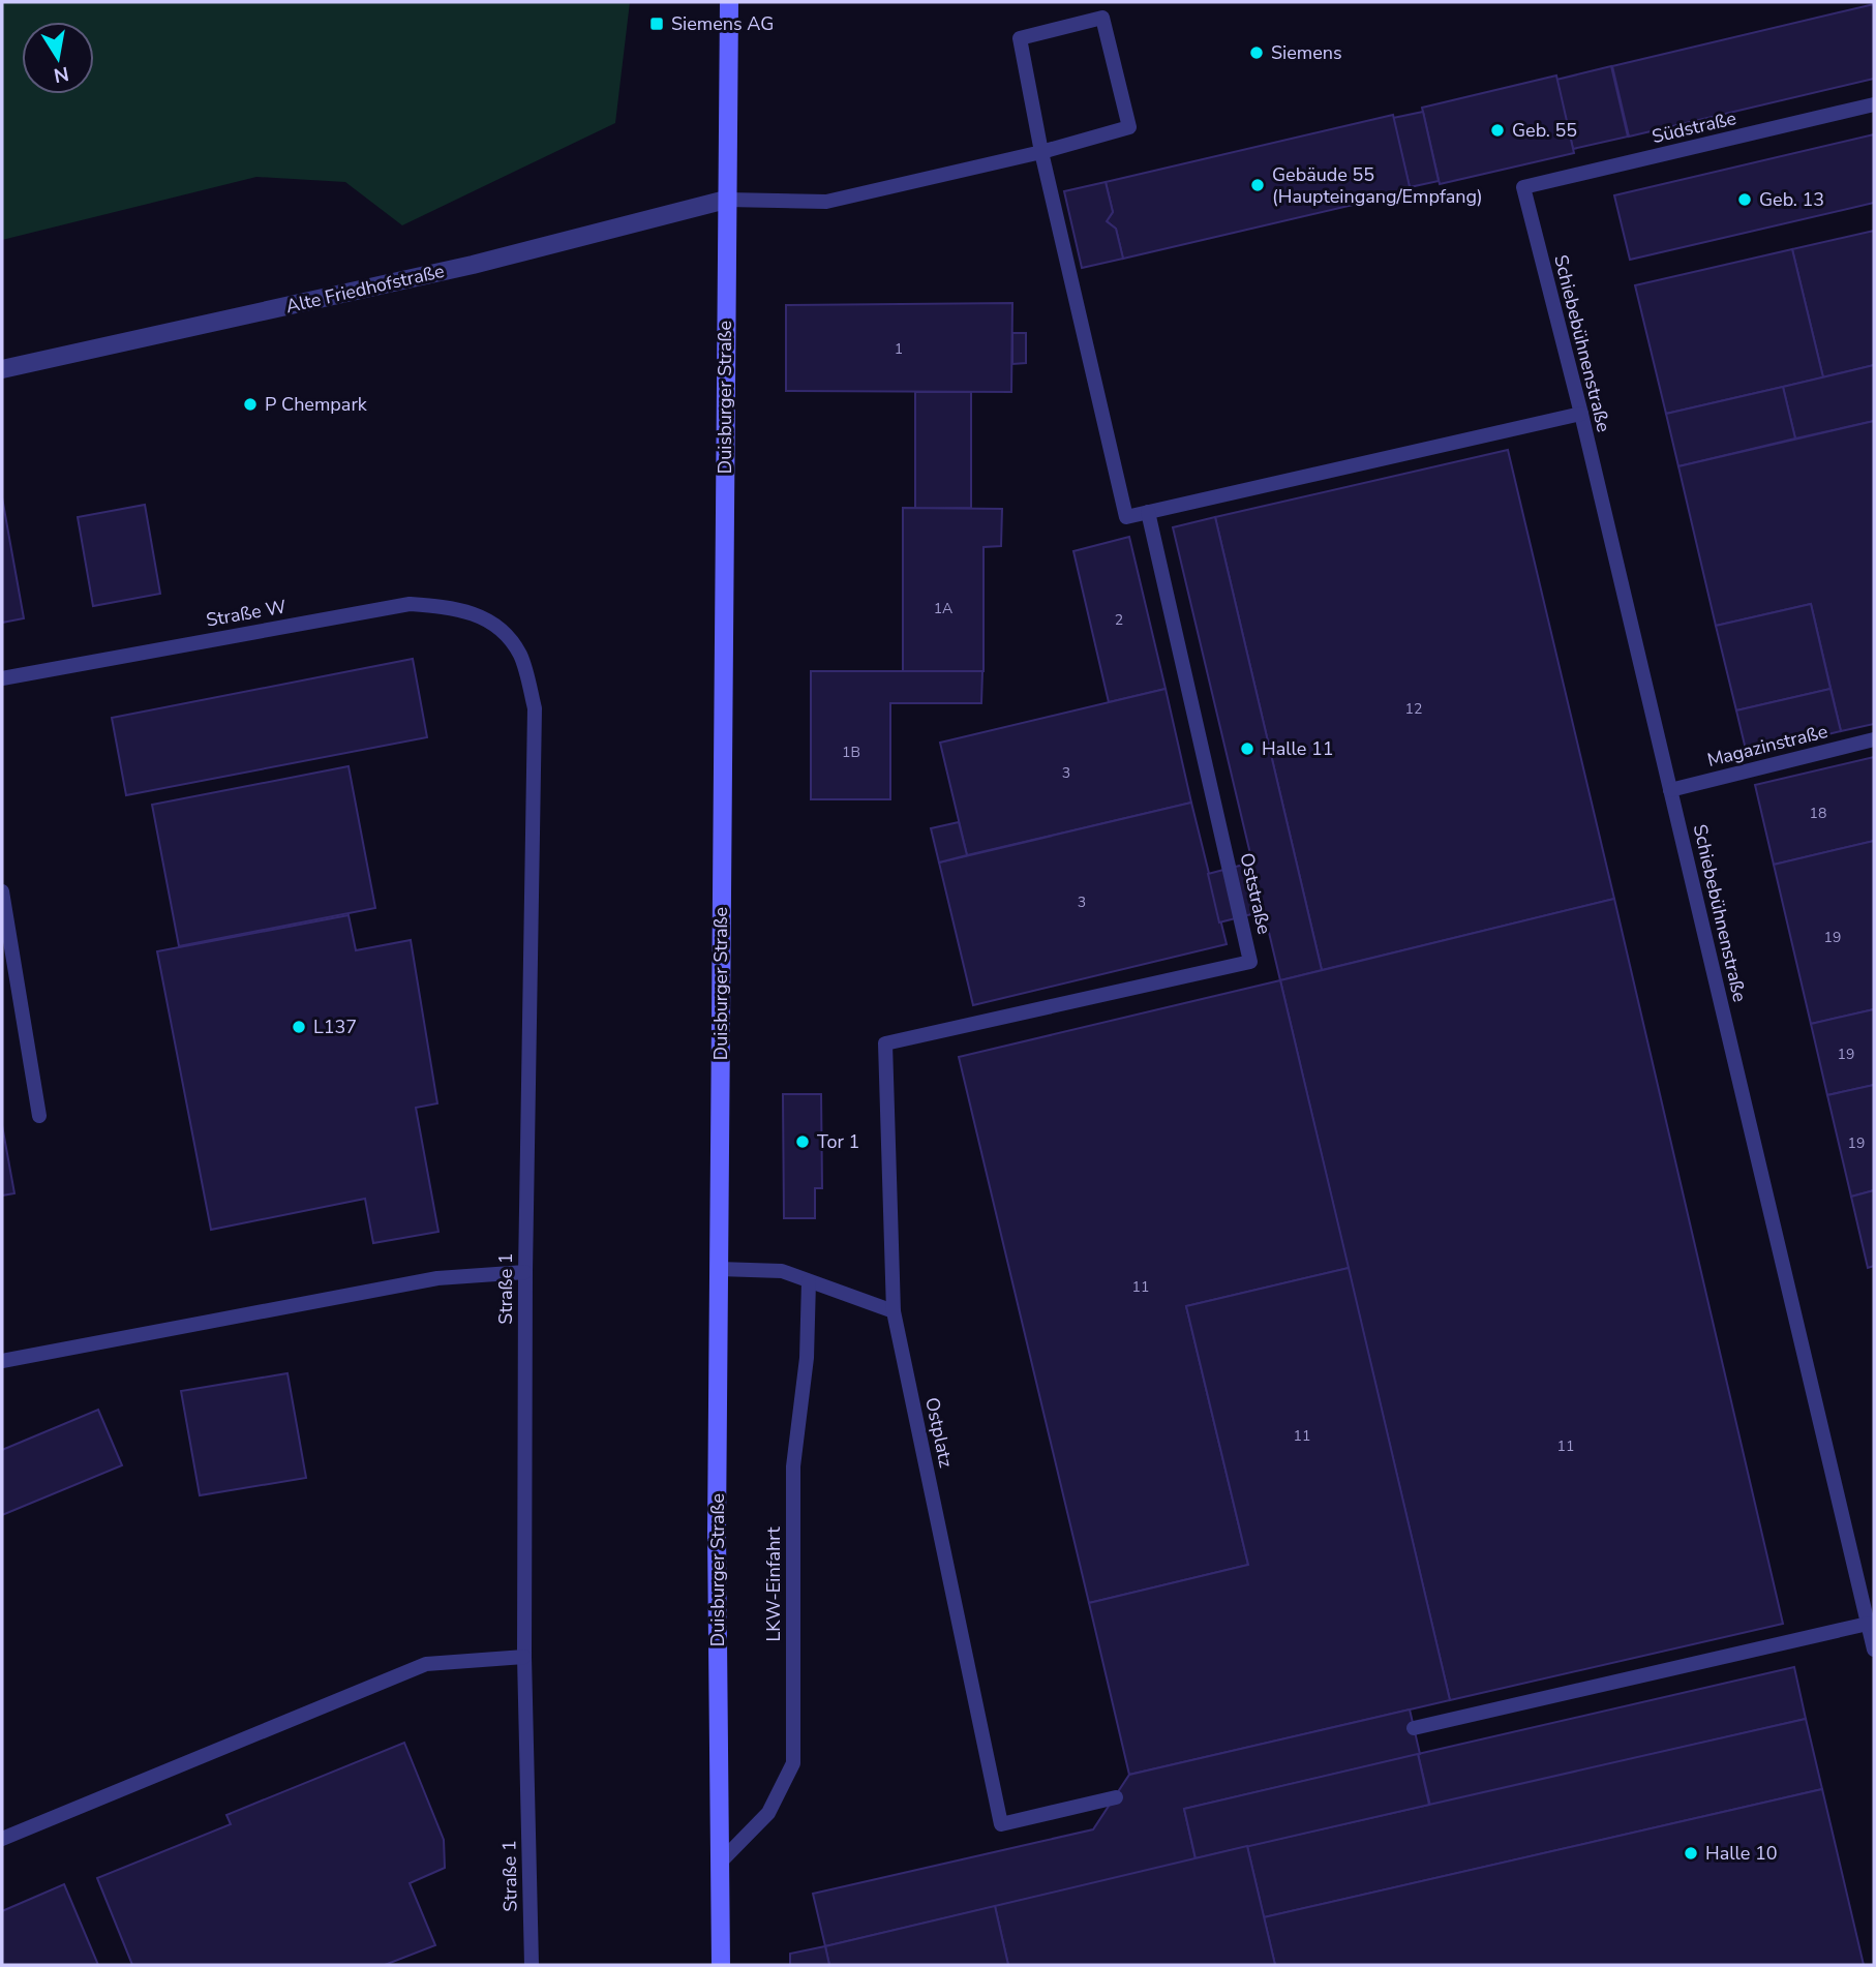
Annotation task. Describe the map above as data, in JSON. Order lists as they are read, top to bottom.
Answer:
{
  "streets": {
    "main road": ["Duisburger Straße"],
    "street": ["Alte Friedhofstraße"],
    "lane": [
      "Südstraße",
      "Schiebebühnenstraße",
      "Straße W",
      "Magazinstraße",
      "Oststraße",
      "Straße 1",
      "Ostplatz",
      "LKW-Einfahrt"
    ]
  },
  "crossings": [
    ["Südstraße", "Schiebebühnenstraße"],
    ["Alte Friedhofstraße", "Duisburger Straße"],
    ["Schiebebühnenstraße", "Magazinstraße"],
    ["Duisburger Straße", "LKW-Einfahrt"],
    ["Straße W", "Straße 1"],
    ["Oststraße", "Ostplatz"]
  ],
  "places": {
    "transit": ["Siemens AG"],
    "other": [
      "Siemens",
      "Geb. 55",
      "Gebäude 55 (Haupteingang/Empfang)",
      "Geb. 13",
      "P Chempark",
      "Halle 11",
      "L137",
      "Tor 1",
      "Halle 10"
    ]
  },
  "house_numbers": [
    "1",
    "1A",
    "2",
    "12",
    "1B",
    "3",
    "18",
    "3",
    "19",
    "19",
    "19",
    "11",
    "11",
    "11"
  ],
  "north": "bottom"
}
